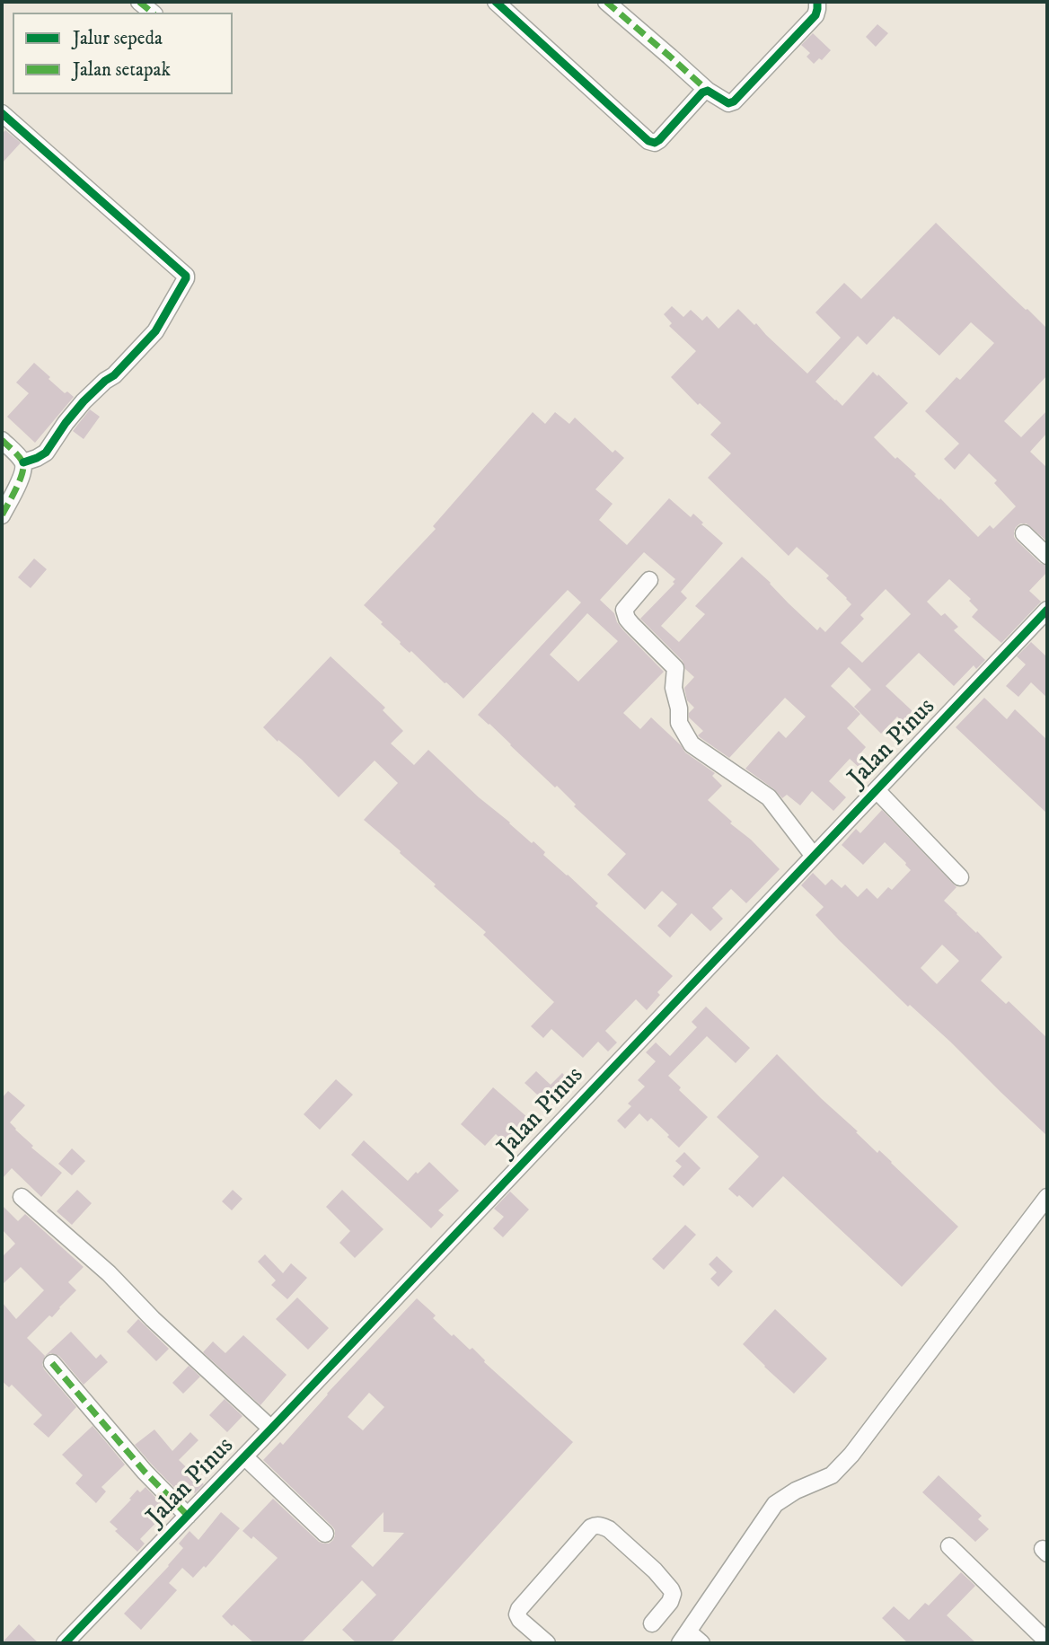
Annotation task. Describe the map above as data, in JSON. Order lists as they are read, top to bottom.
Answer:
{
  "streets": {
    "street": ["Jalan Pinus"]
  },
  "legend": ["Jalur sepeda", "Jalan setapak"]
}
